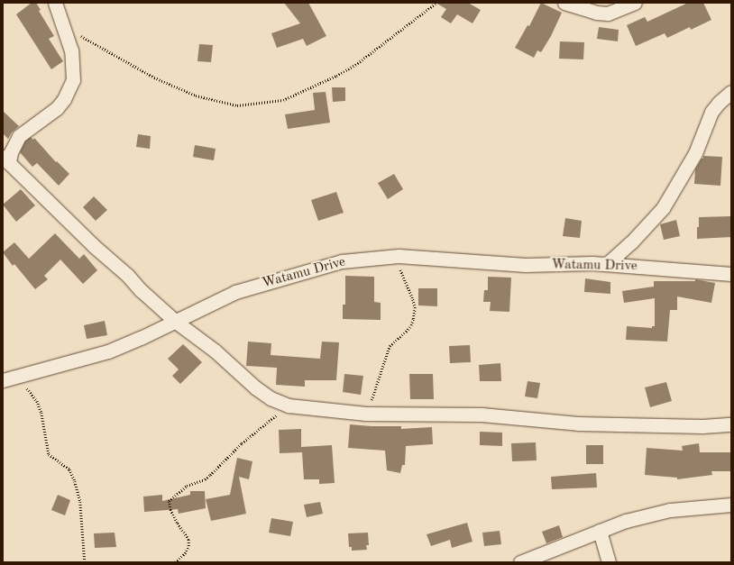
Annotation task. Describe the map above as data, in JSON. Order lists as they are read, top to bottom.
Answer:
{
  "streets": {
    "street": ["Watamu Drive"]
  }
}
